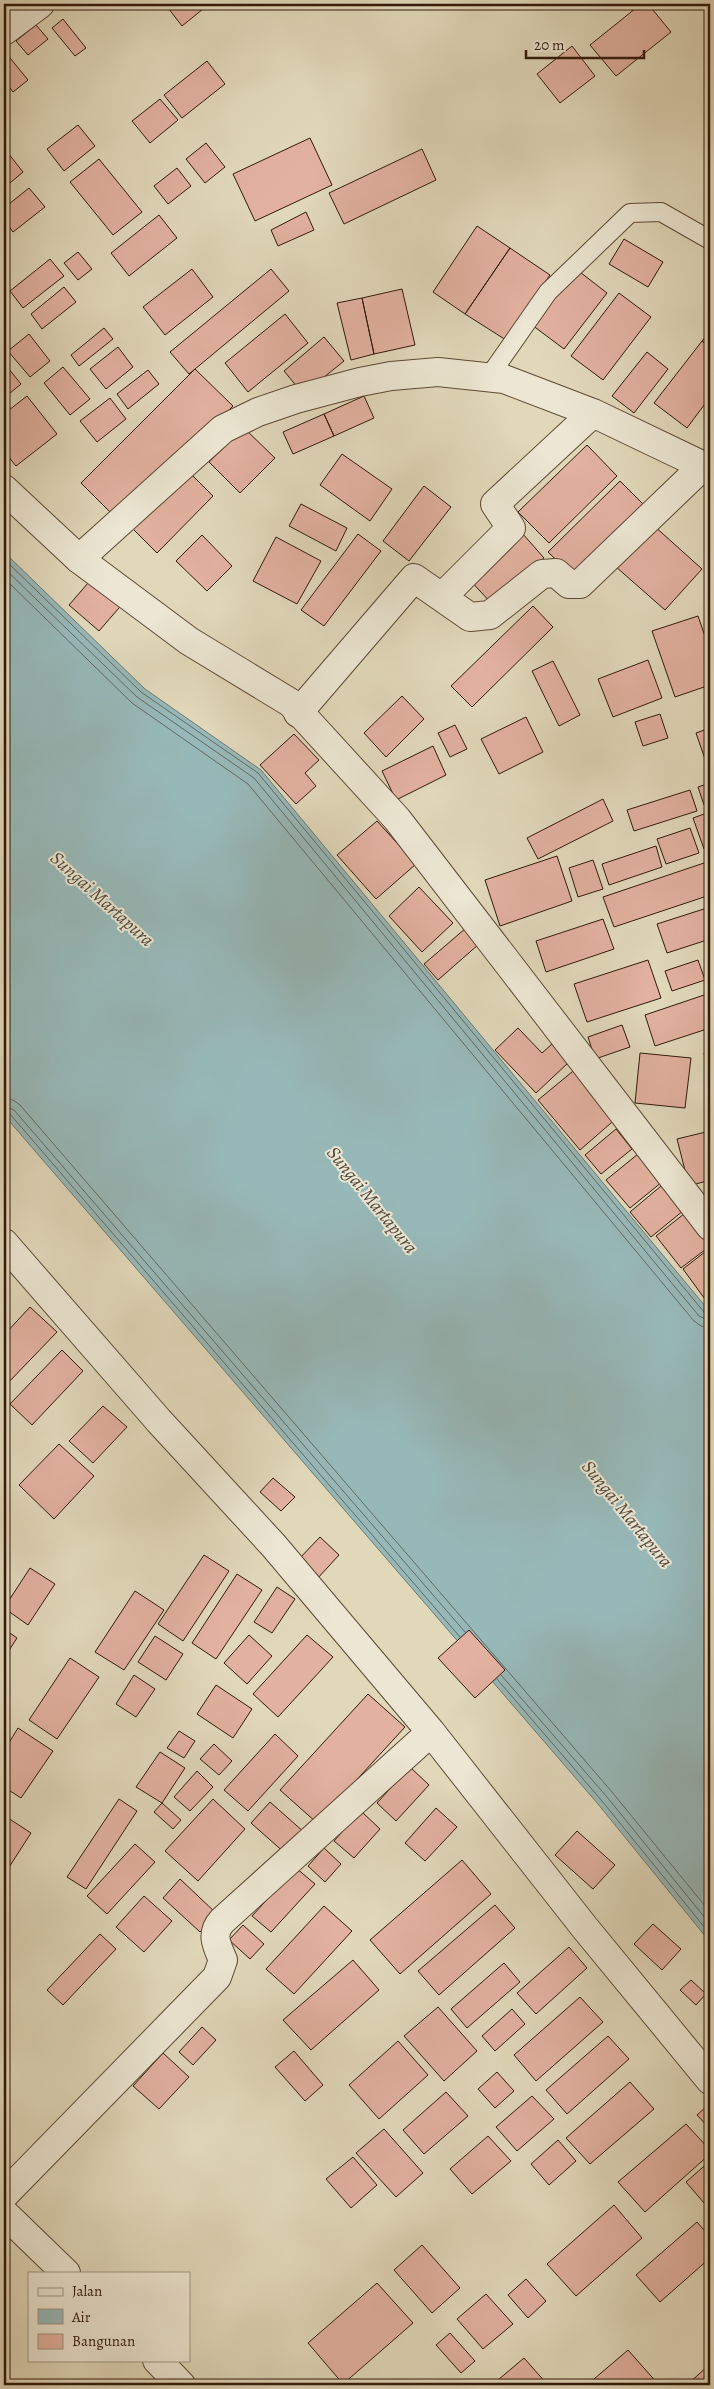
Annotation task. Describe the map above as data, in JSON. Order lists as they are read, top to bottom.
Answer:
{
  "water": ["Sungai Martapura"],
  "legend": ["Jalan", "Air", "Bangunan"],
  "scale_bar": "20 m"
}
